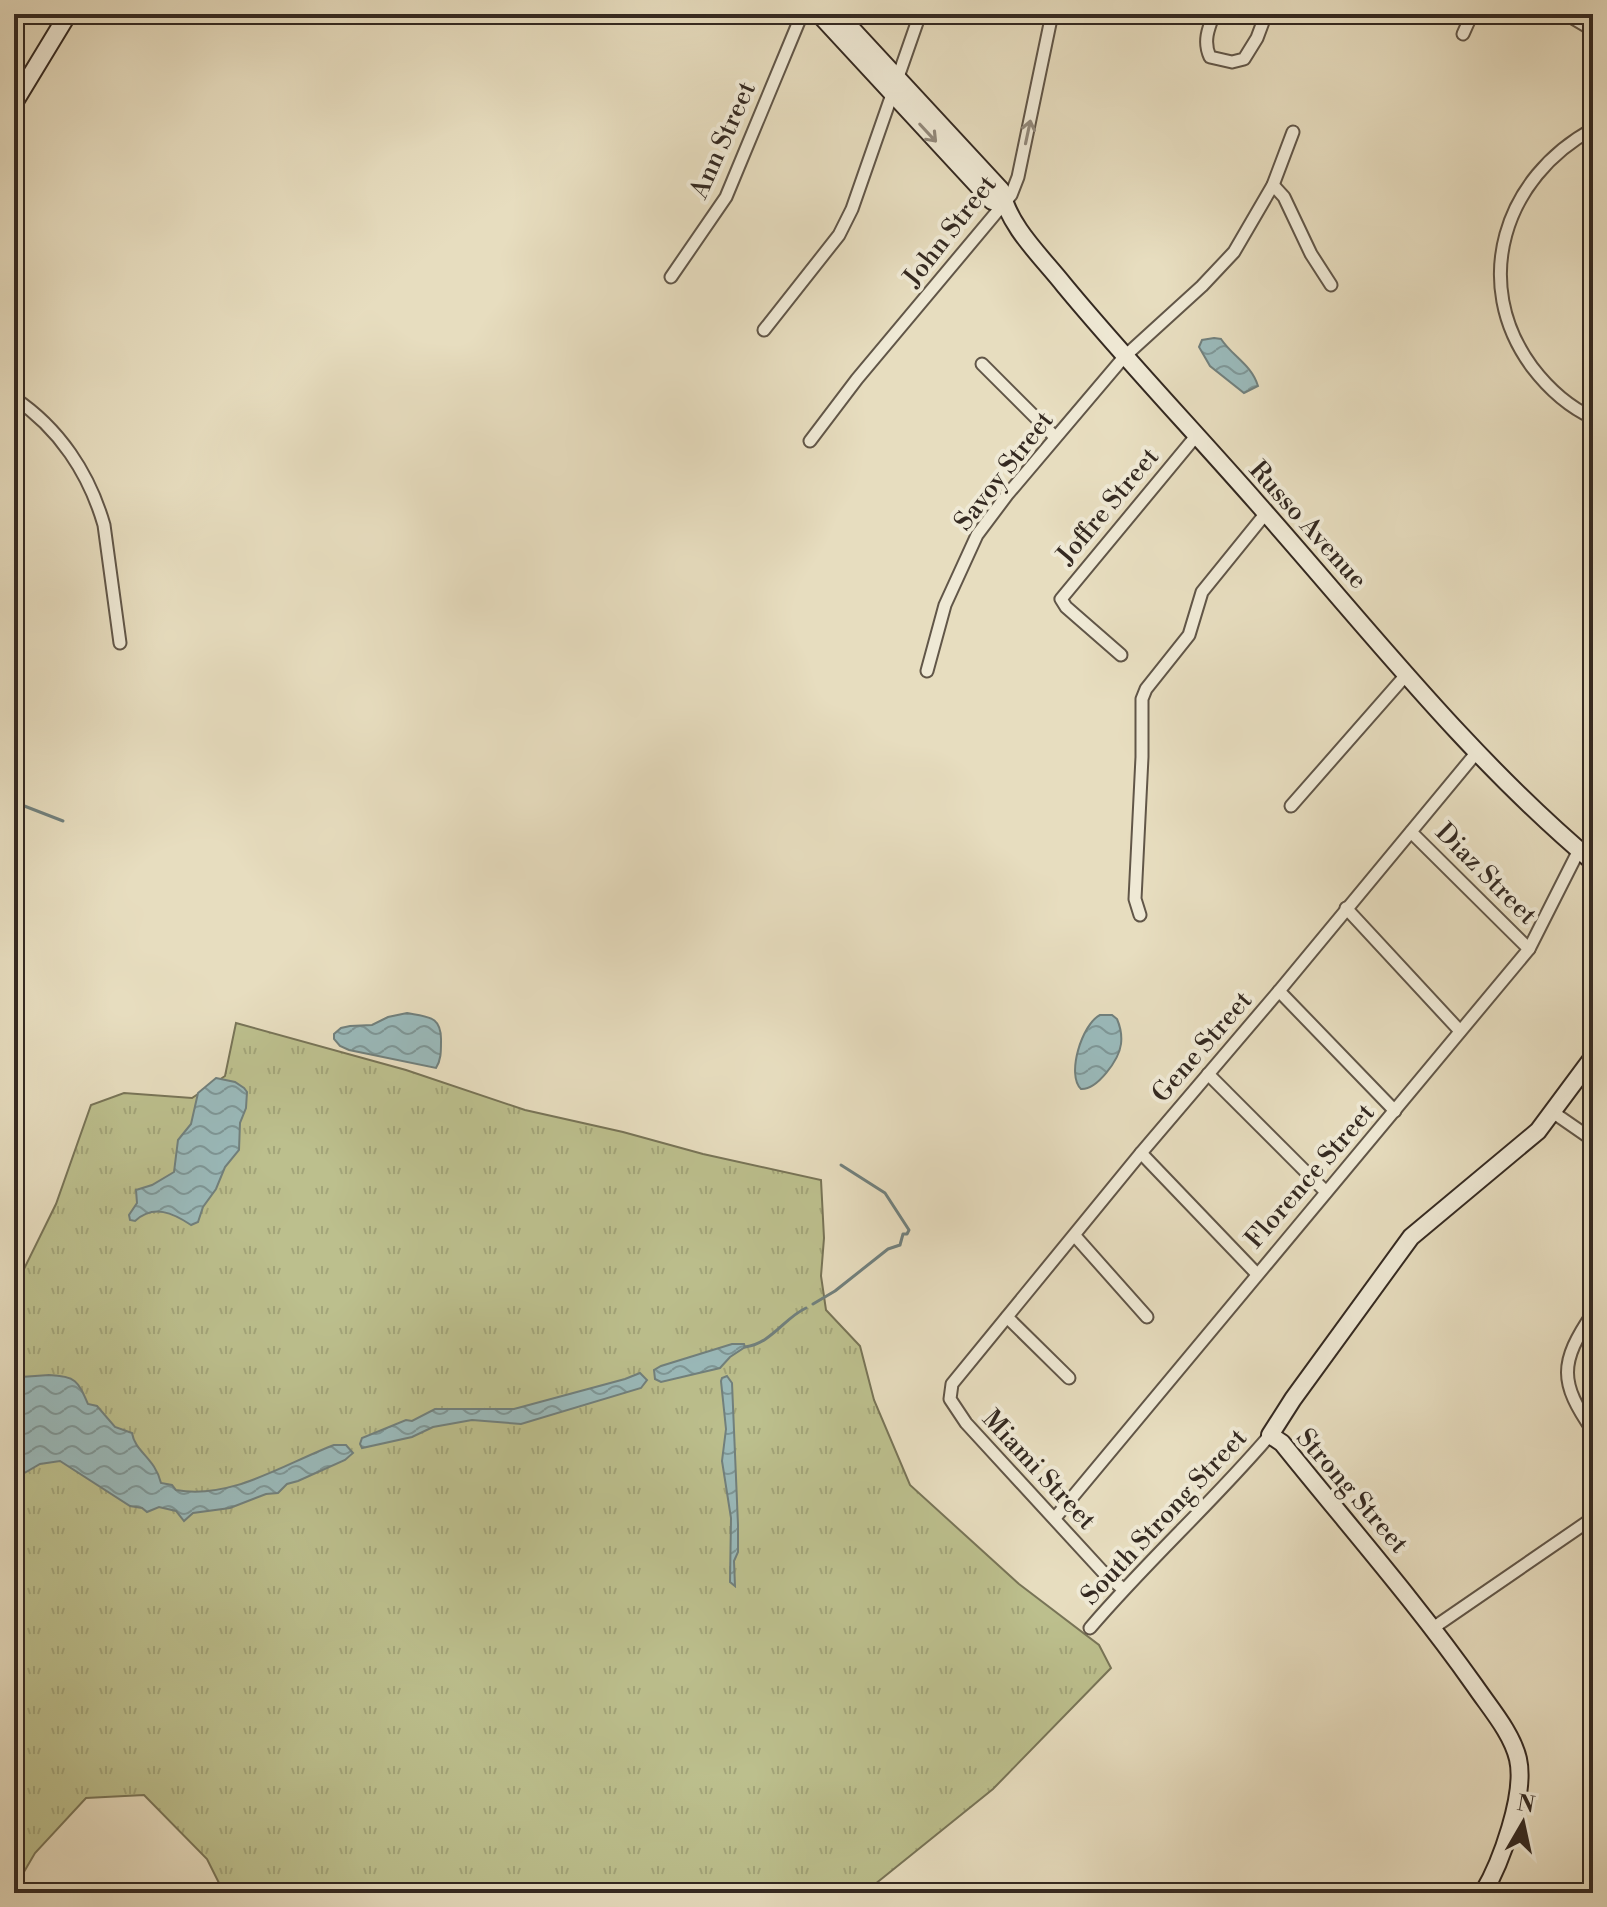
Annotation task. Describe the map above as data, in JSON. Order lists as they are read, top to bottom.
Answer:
{
  "streets": {
    "street": [
      "Ann Street",
      "John Street",
      "Savoy Street",
      "Joffre Street",
      "Russo Avenue",
      "Diaz Street",
      "Gene Street",
      "Florence Street",
      "Miami Street",
      "Strong Street",
      "South Strong Street"
    ]
  },
  "crossings": [
    ["John Street", "Russo Avenue"],
    ["Savoy Street", "Russo Avenue"],
    ["Joffre Street", "Russo Avenue"],
    ["Russo Avenue", "Gene Street"],
    ["Russo Avenue", "Florence Street"],
    ["Diaz Street", "Gene Street"],
    ["Diaz Street", "Florence Street"],
    ["Gene Street", "Miami Street"],
    ["Florence Street", "Miami Street"],
    ["Miami Street", "South Strong Street"],
    ["Strong Street", "South Strong Street"]
  ],
  "one_way": ["John Street"],
  "north": "top"
}
